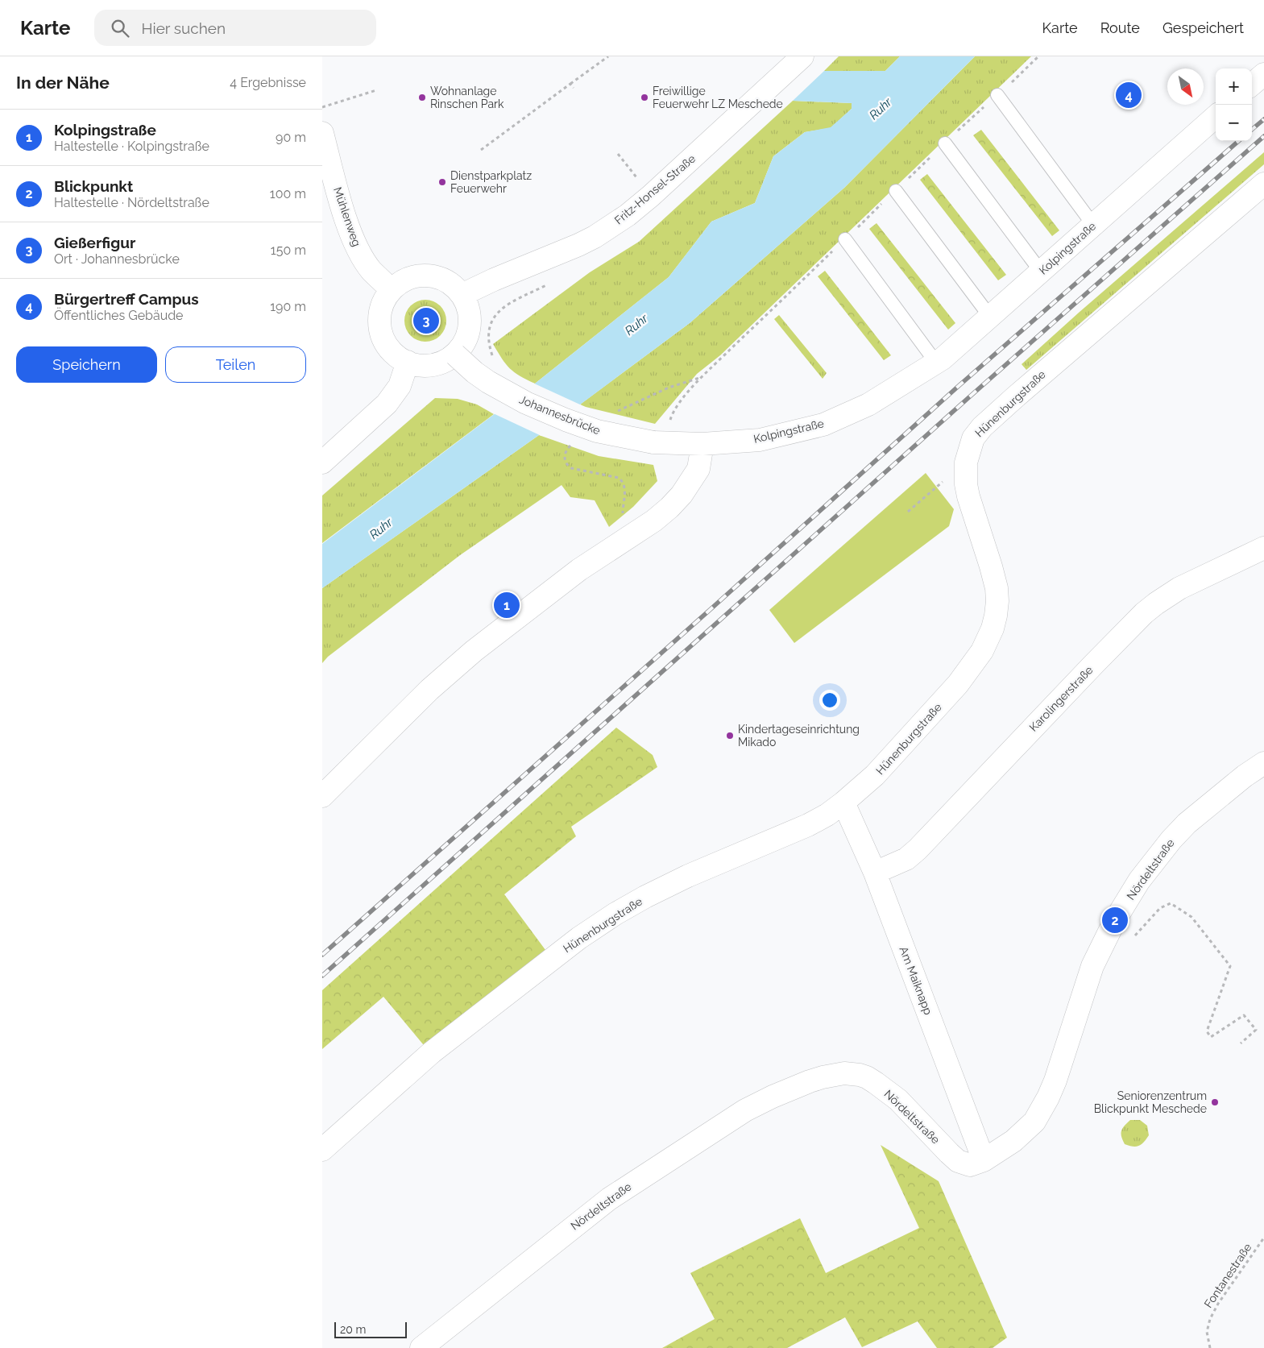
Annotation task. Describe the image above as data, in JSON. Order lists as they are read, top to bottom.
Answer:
{
  "streets": {
    "street": [
      "Fritz-Honsel-Straße",
      "Mühlenweg",
      "Kolpingstraße",
      "Hünenburgstraße",
      "Johannesbrücke",
      "Karolingerstraße",
      "Nördeltstraße",
      "Am Maiknapp"
    ],
    "path": ["Fontanestraße"]
  },
  "crossings": [
    ["Fritz-Honsel-Straße", "Mühlenweg"],
    ["Fritz-Honsel-Straße", "Johannesbrücke"],
    ["Mühlenweg", "Johannesbrücke"],
    ["Kolpingstraße", "Johannesbrücke"],
    ["Hünenburgstraße", "Am Maiknapp"],
    ["Karolingerstraße", "Am Maiknapp"],
    ["Nördeltstraße", "Am Maiknapp"]
  ],
  "water": ["Ruhr"],
  "places": [
    "Wohnanlage Rinschen Park",
    "Freiwillige Feuerwehr LZ Meschede",
    "Dienstparkplatz Feuerwehr",
    "Kindertageseinrichtung Mikado",
    "Seniorenzentrum Blickpunkt Meschede"
  ],
  "scale_bar": "20 m",
  "north": "bottom right",
  "page": {
    "header": "Karte",
    "search": "Hier suchen",
    "nav": ["Karte", "Route", "Gespeichert"],
    "heading": ["In der Nähe", "4 Ergebnisse"],
    "map_buttons": ["+", "−"],
    "pins": [
      "4",
      "3",
      "1",
      "2"
    ],
    "list": [
      {
        "mark": "1",
        "name": "Kolpingstraße",
        "note": "Haltestelle · Kolpingstraße",
        "value": "90 m"
      },
      {
        "mark": "2",
        "name": "Blickpunkt",
        "note": "Haltestelle · Nördeltstraße",
        "value": "100 m"
      },
      {
        "mark": "3",
        "name": "Gießerfigur",
        "note": "Ort · Johannesbrücke",
        "value": "150 m"
      },
      {
        "mark": "4",
        "name": "Bürgertreff Campus",
        "note": "Öffentliches Gebäude",
        "value": "190 m"
      }
    ],
    "buttons": ["Speichern", "Teilen"],
    "scale": "20 m"
  }
}
